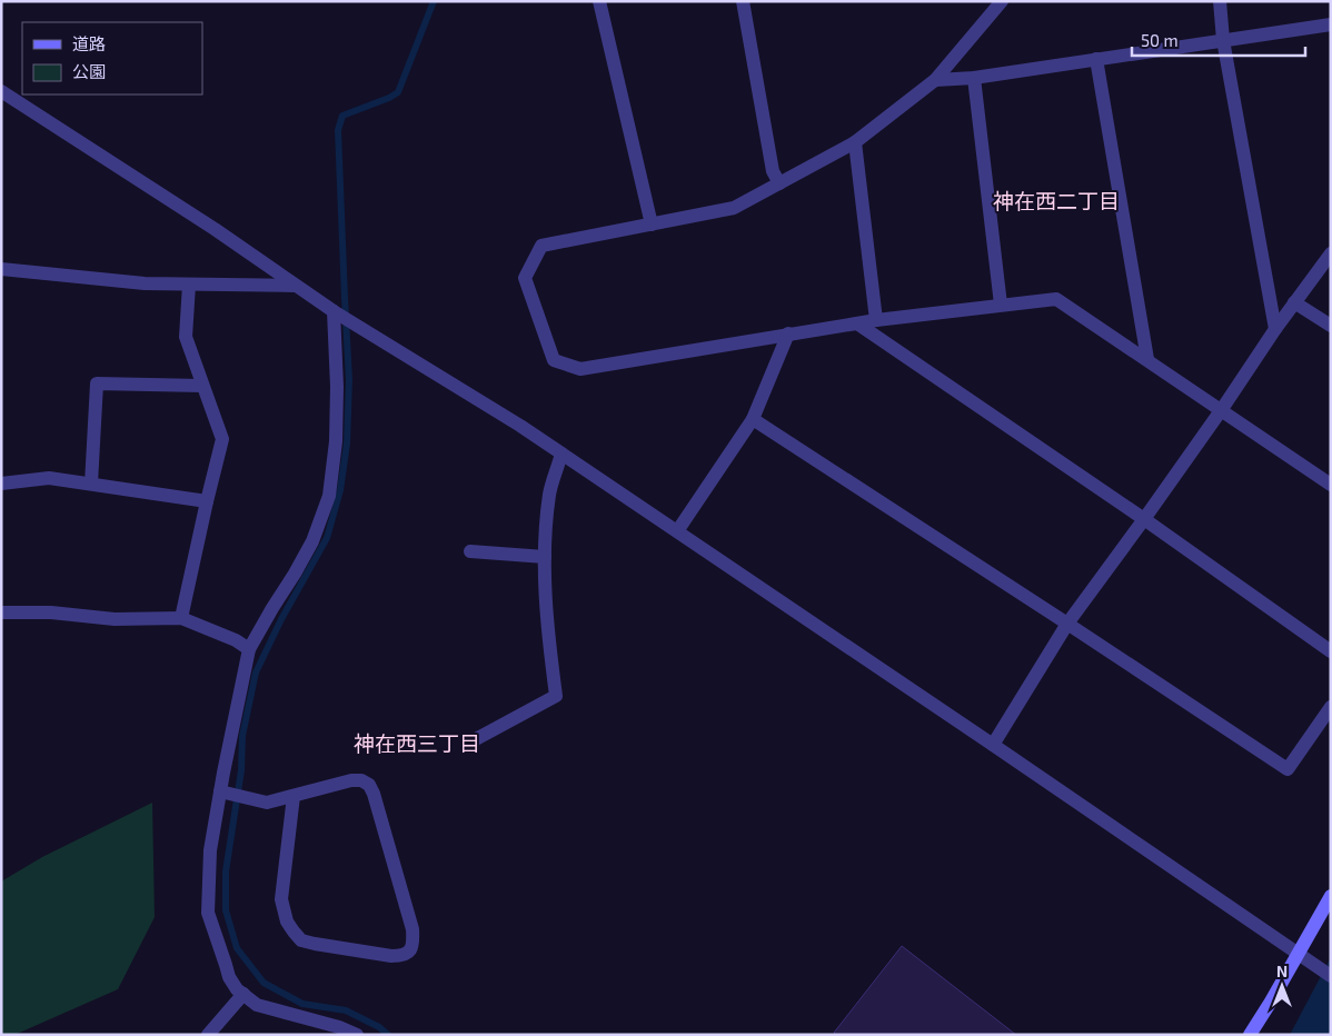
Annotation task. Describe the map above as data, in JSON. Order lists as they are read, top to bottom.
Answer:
{
  "districts": ["神在西二丁目", "神在西三丁目"],
  "legend": ["道路", "公園"],
  "scale_bar": "50 m",
  "north": "top"
}
